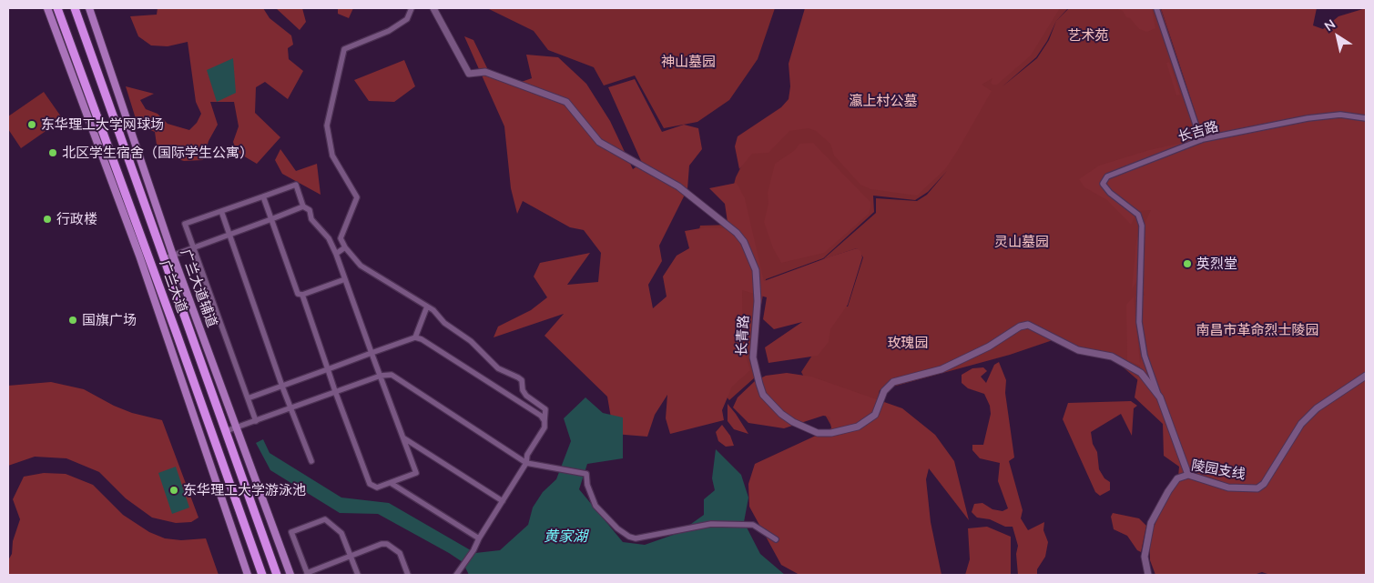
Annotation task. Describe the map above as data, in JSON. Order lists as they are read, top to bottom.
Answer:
{
  "streets": {
    "main road": ["广兰大道", "广兰大道辅道"],
    "street": ["长吉路", "长青路", "陵园支线"]
  },
  "crossings": [
    ["长吉路", "长青路"]
  ],
  "water": ["黄家湖"],
  "parks": [
    "艺术苑",
    "神山墓园",
    "瀛上村公墓",
    "灵山墓园",
    "南昌市革命烈士陵园",
    "玫瑰园"
  ],
  "places": [
    "东华理工大学网球场",
    "北区学生宿舍（国际学生公寓）",
    "行政楼",
    "英烈堂",
    "国旗广场",
    "东华理工大学游泳池"
  ],
  "north": "top left"
}
